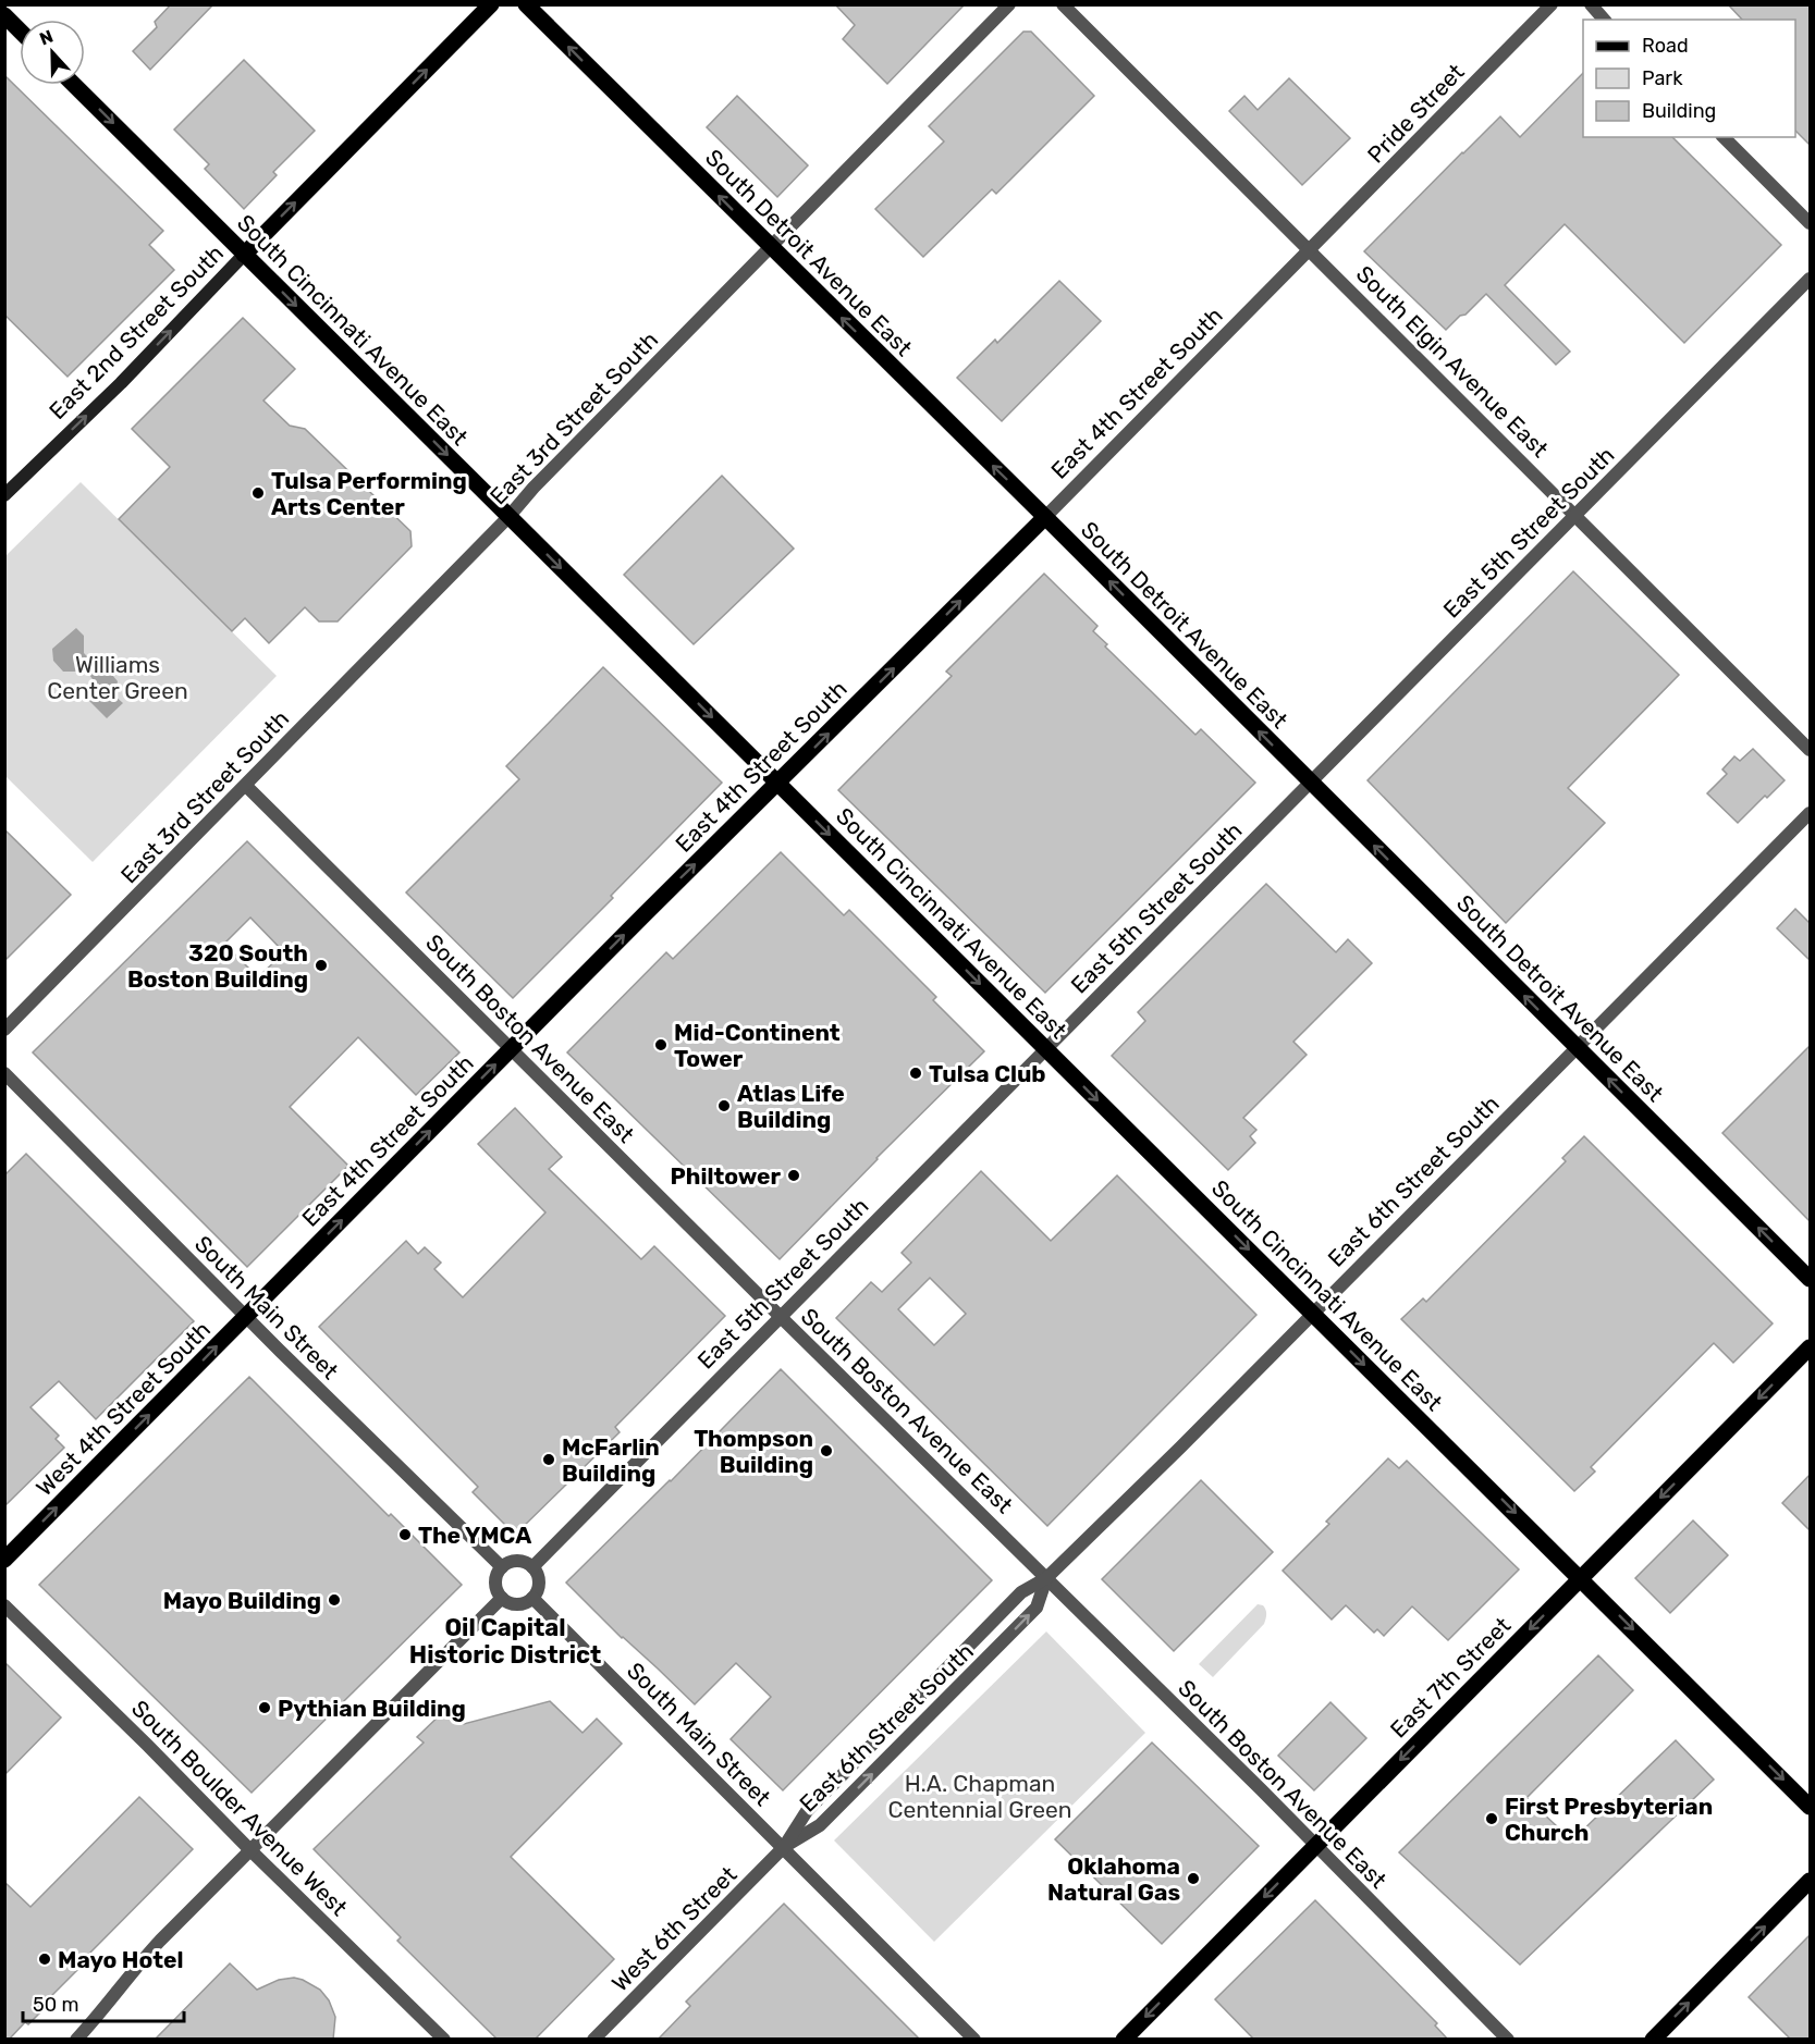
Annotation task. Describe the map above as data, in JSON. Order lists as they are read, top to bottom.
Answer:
{
  "streets": {
    "main road": [
      "South Detroit Avenue East",
      "South Cincinnati Avenue East",
      "East 2nd Street South",
      "East 4th Street South",
      "West 4th Street South",
      "East 7th Street"
    ],
    "street": [
      "Pride Street",
      "South Elgin Avenue East",
      "East 3rd Street South",
      "East 5th Street South",
      "South Boston Avenue East",
      "East 6th Street South",
      "South Main Street",
      "South Boulder Avenue West",
      "West 6th Street"
    ]
  },
  "crossings": [
    ["Pride Street", "South Elgin Avenue East"],
    ["Pride Street", "East 4th Street South"],
    ["South Detroit Avenue East", "East 4th Street South"],
    ["South Detroit Avenue East", "East 3rd Street South"],
    ["South Detroit Avenue East", "East 5th Street South"],
    ["South Detroit Avenue East", "East 6th Street South"],
    ["South Cincinnati Avenue East", "East 2nd Street South"],
    ["South Cincinnati Avenue East", "East 4th Street South"],
    ["South Cincinnati Avenue East", "East 3rd Street South"],
    ["South Cincinnati Avenue East", "East 5th Street South"],
    ["South Cincinnati Avenue East", "East 6th Street South"],
    ["South Cincinnati Avenue East", "East 7th Street"],
    ["South Elgin Avenue East", "East 4th Street South"],
    ["South Elgin Avenue East", "East 5th Street South"],
    ["East 4th Street South", "South Boston Avenue East"],
    ["East 4th Street South", "South Main Street"],
    ["East 4th Street South", "West 4th Street South"],
    ["East 3rd Street South", "South Boston Avenue East"],
    ["East 5th Street South", "South Boston Avenue East"],
    ["East 5th Street South", "South Main Street"],
    ["South Boston Avenue East", "East 6th Street South"],
    ["South Boston Avenue East", "East 7th Street"],
    ["East 6th Street South", "South Main Street"],
    ["East 6th Street South", "West 6th Street"],
    ["South Main Street", "West 4th Street South"],
    ["South Main Street", "West 6th Street"]
  ],
  "one_way": [
    "South Detroit Avenue East",
    "South Cincinnati Avenue East",
    "East 2nd Street South",
    "East 4th Street South",
    "West 4th Street South",
    "East 7th Street"
  ],
  "districts": ["Oil Capital Historic District"],
  "parks": ["Williams Center Green", "H.A. Chapman Centennial Green"],
  "places": [
    "Tulsa Performing Arts Center",
    "320 South Boston Building",
    "Mid-Continent Tower",
    "Tulsa Club",
    "Atlas Life Building",
    "Philtower",
    "Thompson Building",
    "McFarlin Building",
    "The YMCA",
    "Mayo Building",
    "Pythian Building",
    "First Presbyterian Church",
    "Oklahoma Natural Gas",
    "Mayo Hotel"
  ],
  "legend": ["Road", "Park", "Building"],
  "scale_bar": "50 m",
  "north": "top"
}
